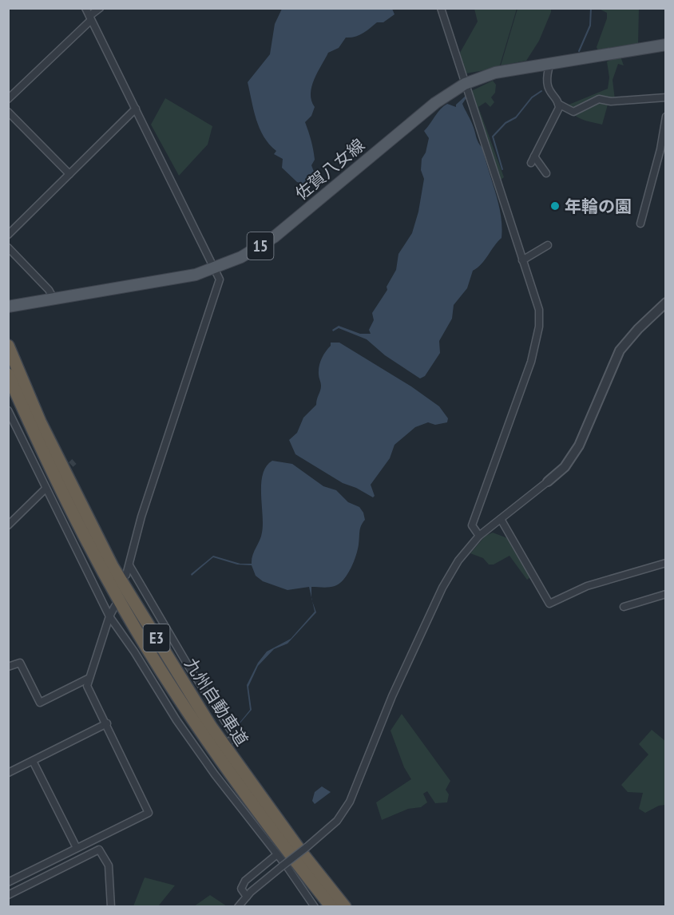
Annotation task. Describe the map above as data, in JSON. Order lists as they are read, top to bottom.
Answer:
{
  "streets": {
    "highway": ["E3", "九州自動車道"],
    "main road": ["佐賀八女線", "15"]
  },
  "places": ["年輪の園"]
}
